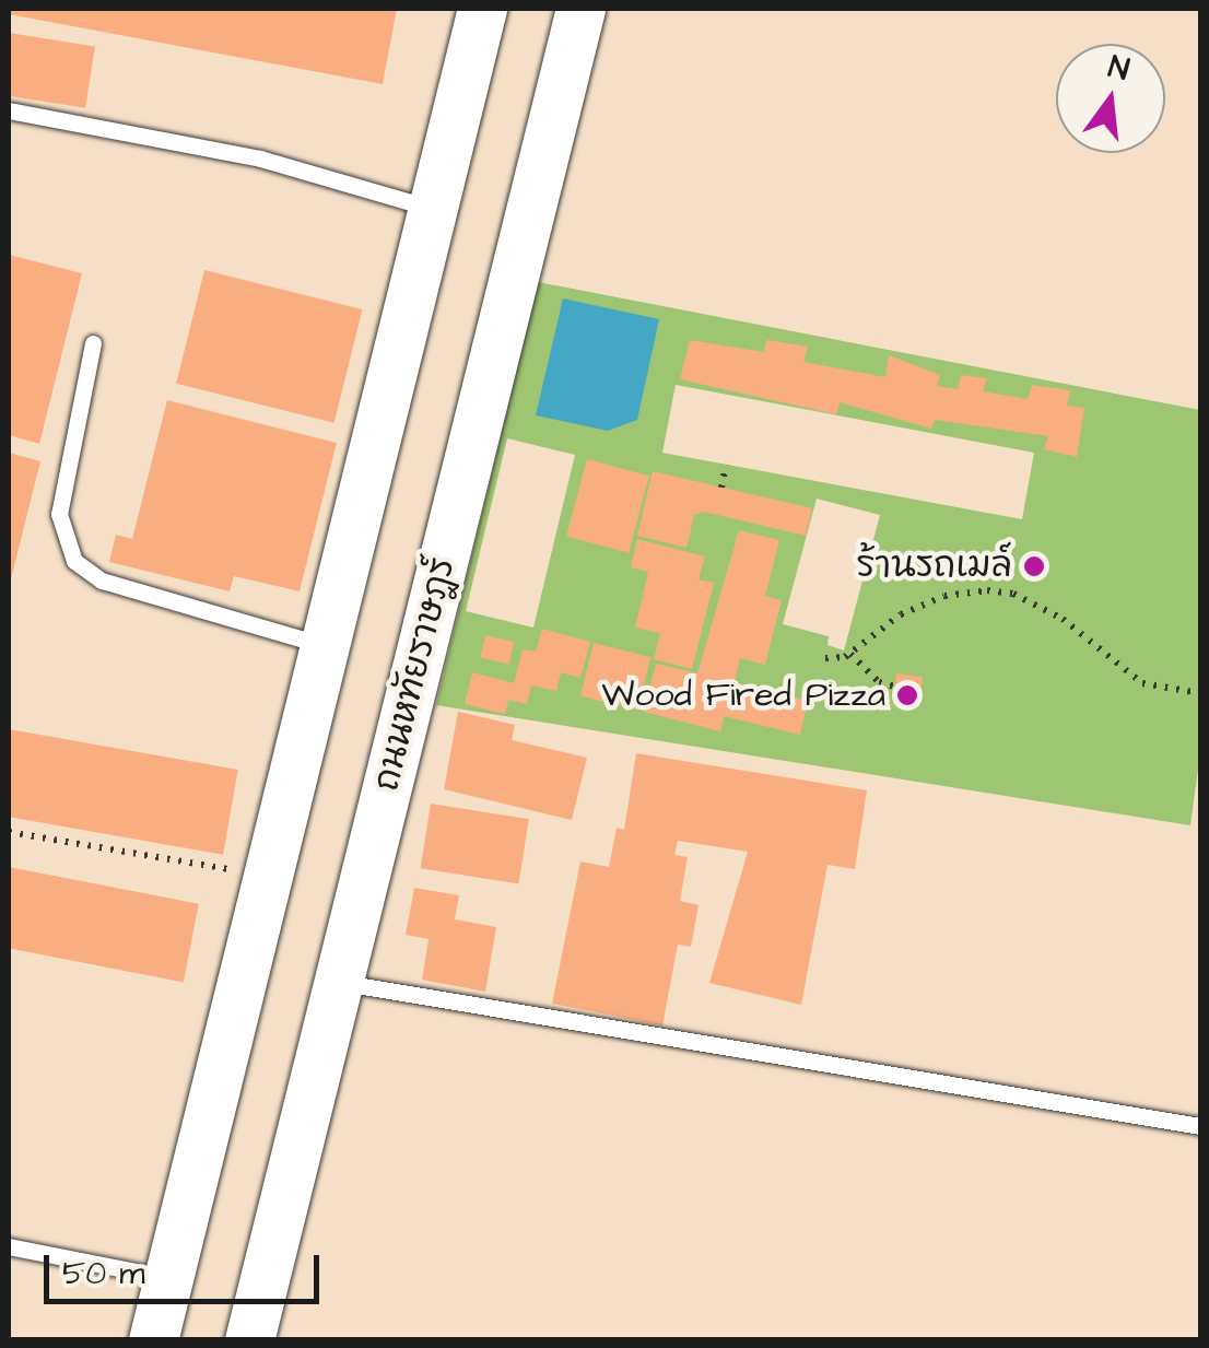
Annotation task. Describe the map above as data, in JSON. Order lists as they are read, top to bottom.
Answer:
{
  "streets": {
    "main road": ["ถนนหทัยราษฎร์"]
  },
  "places": ["ร้านรถเมล์", "Wood Fired Pizza"],
  "scale_bar": "50 m",
  "north": "top"
}
